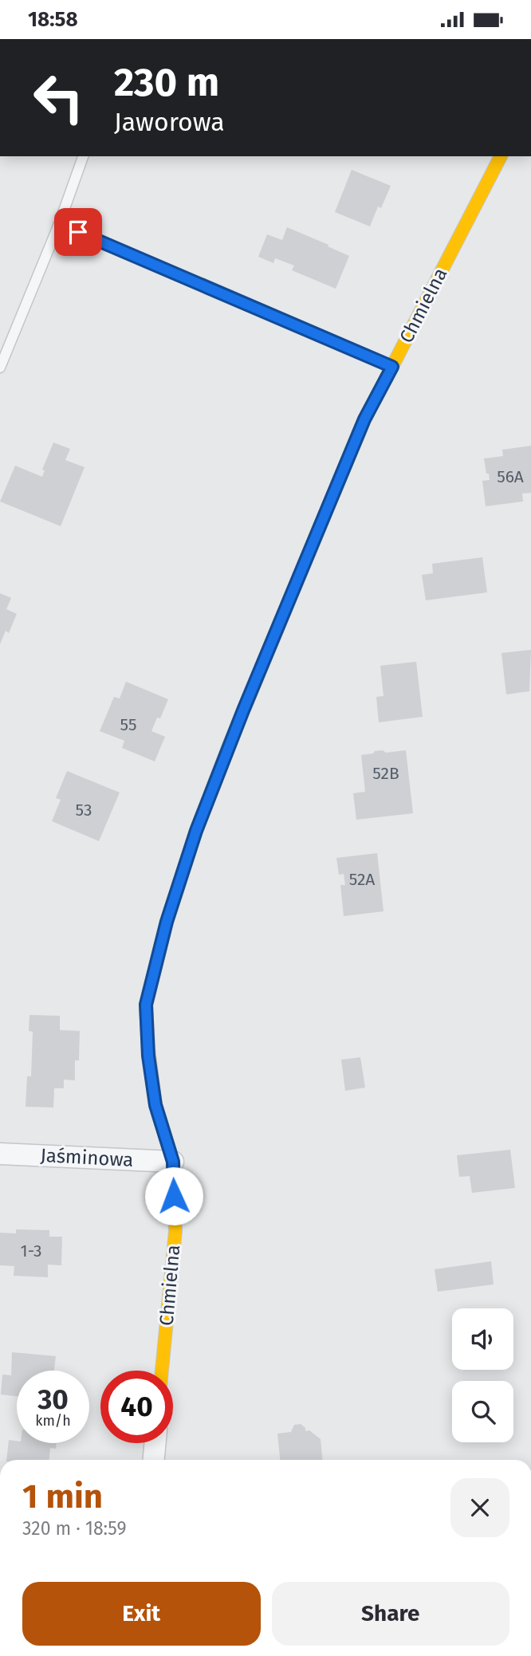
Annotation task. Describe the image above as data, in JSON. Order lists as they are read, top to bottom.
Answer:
{
  "streets": {
    "street": ["Chmielna", "Jaśminowa"]
  },
  "crossings": [
    ["Chmielna", "Jaśminowa"]
  ],
  "house_numbers": [
    "56A",
    "55",
    "52B",
    "53",
    "52A",
    "1-3"
  ],
  "page": {
    "status": "18:58",
    "turn": ["230 m", "Jaworowa"],
    "speed": "30 km/h",
    "limit": "40",
    "heading": ["1 min", "320 m · 18:59"],
    "buttons": ["Exit", "Share"]
  }
}
